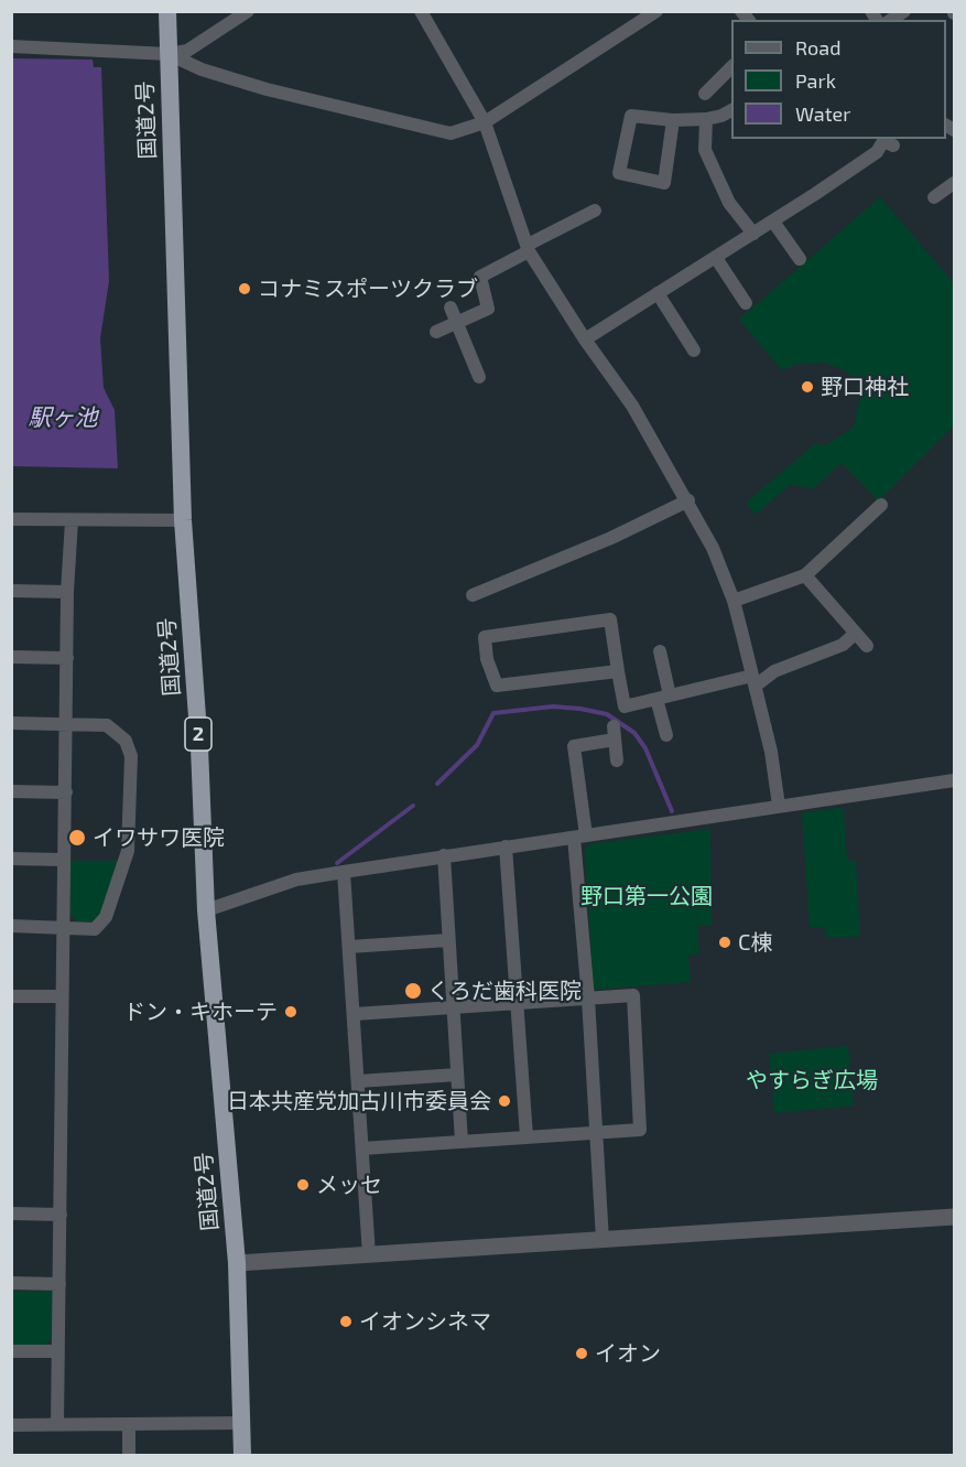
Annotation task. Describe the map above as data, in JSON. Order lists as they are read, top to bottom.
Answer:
{
  "streets": {
    "highway": ["国道2号", "2"]
  },
  "water": ["駅ヶ池"],
  "parks": ["野口第一公園", "やすらぎ広場"],
  "places": [
    "コナミスポーツクラブ",
    "野口神社",
    "イワサワ医院",
    "C棟",
    "くろだ歯科医院",
    "ドン・キホーテ",
    "日本共産党加古川市委員会",
    "メッセ",
    "イオンシネマ",
    "イオン"
  ],
  "legend": ["Road", "Park", "Water"]
}
